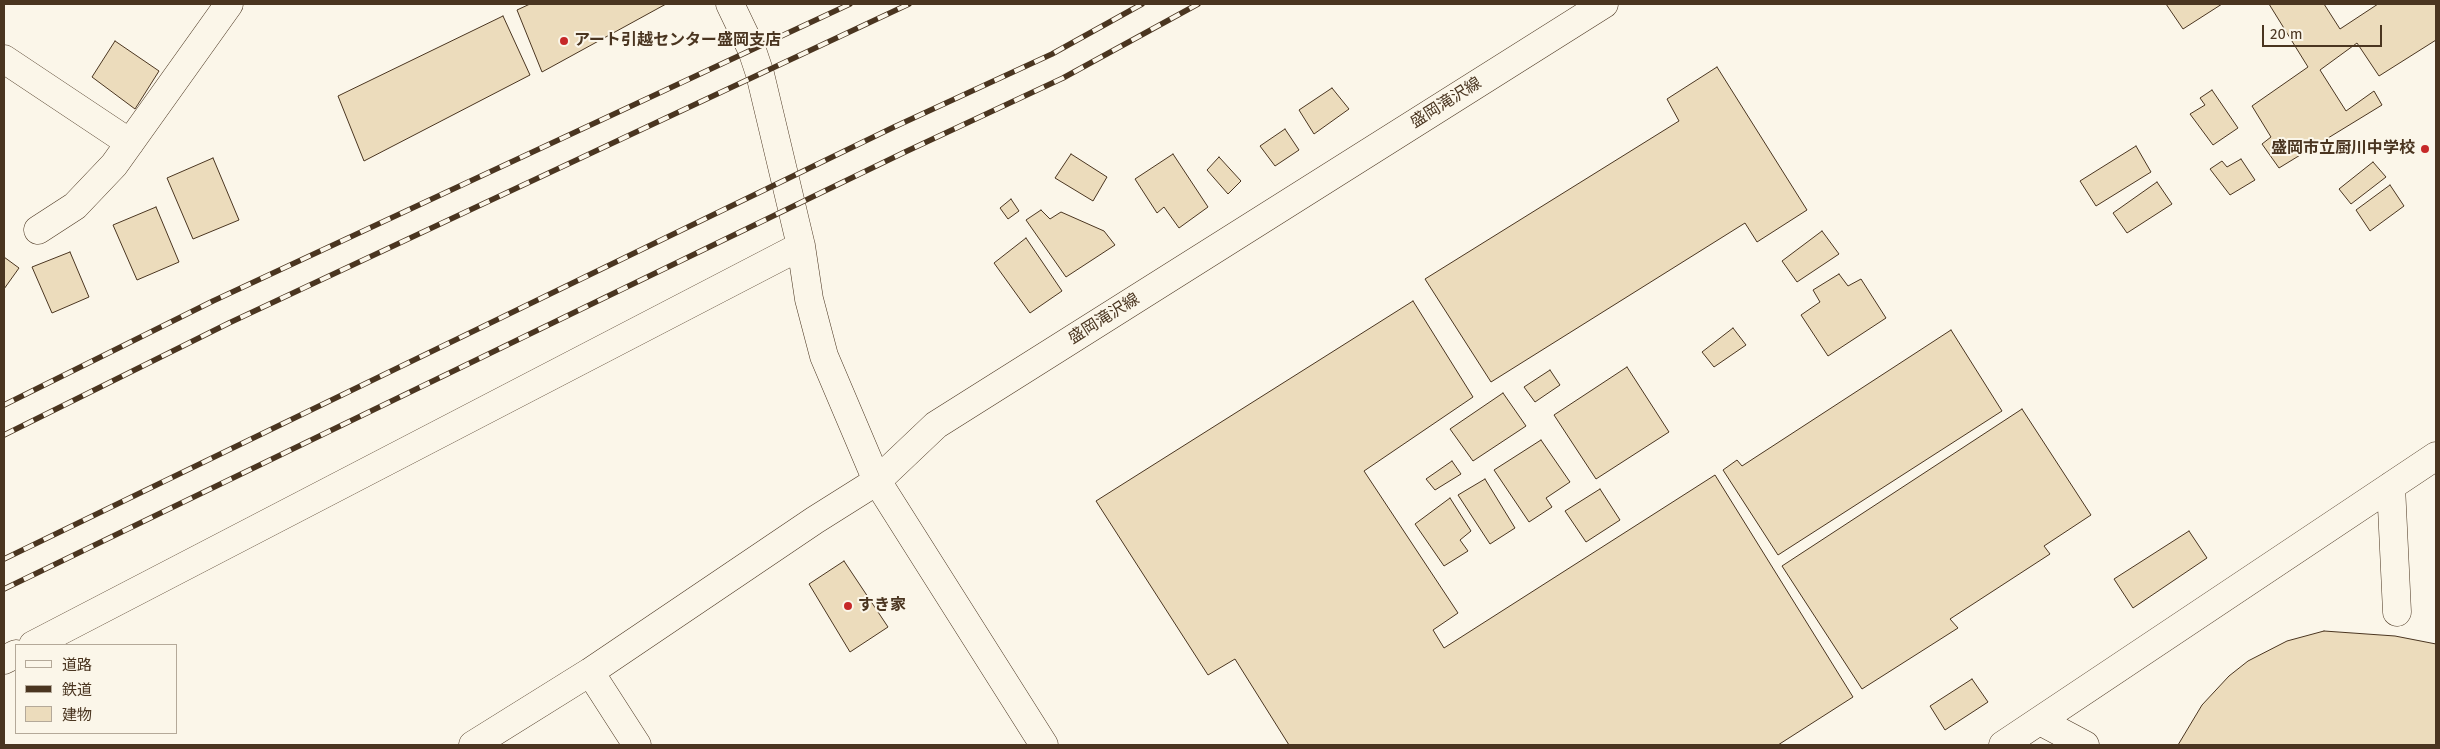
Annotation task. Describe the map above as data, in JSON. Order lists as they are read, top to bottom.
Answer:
{
  "streets": {
    "street": ["盛岡滝沢線"]
  },
  "places": ["アート引越センター盛岡支店", "盛岡市立厨川中学校", "すき家"],
  "legend": ["道路", "鉄道", "建物"],
  "scale_bar": "20 m"
}
